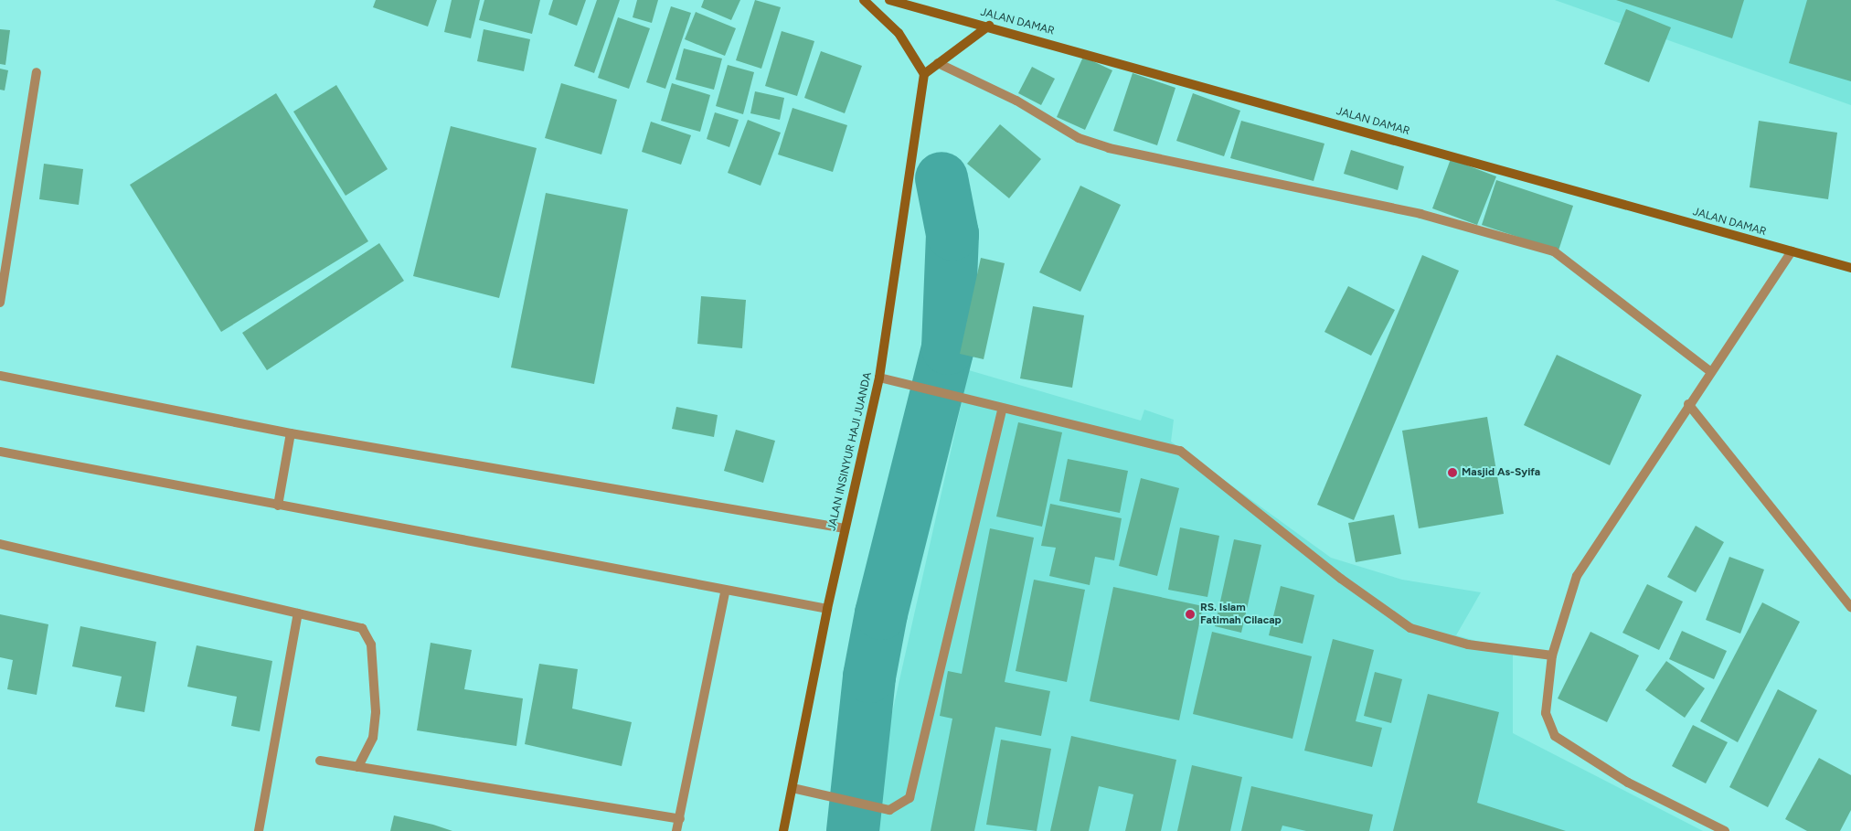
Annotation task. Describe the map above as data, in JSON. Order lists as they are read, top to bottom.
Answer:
{
  "streets": {
    "street": ["JALAN DAMAR", "JALAN INSINYUR HAJI JUANDA"]
  },
  "places": ["Masjid As-Syifa", "RS. Islam Fatimah Cilacap"]
}
